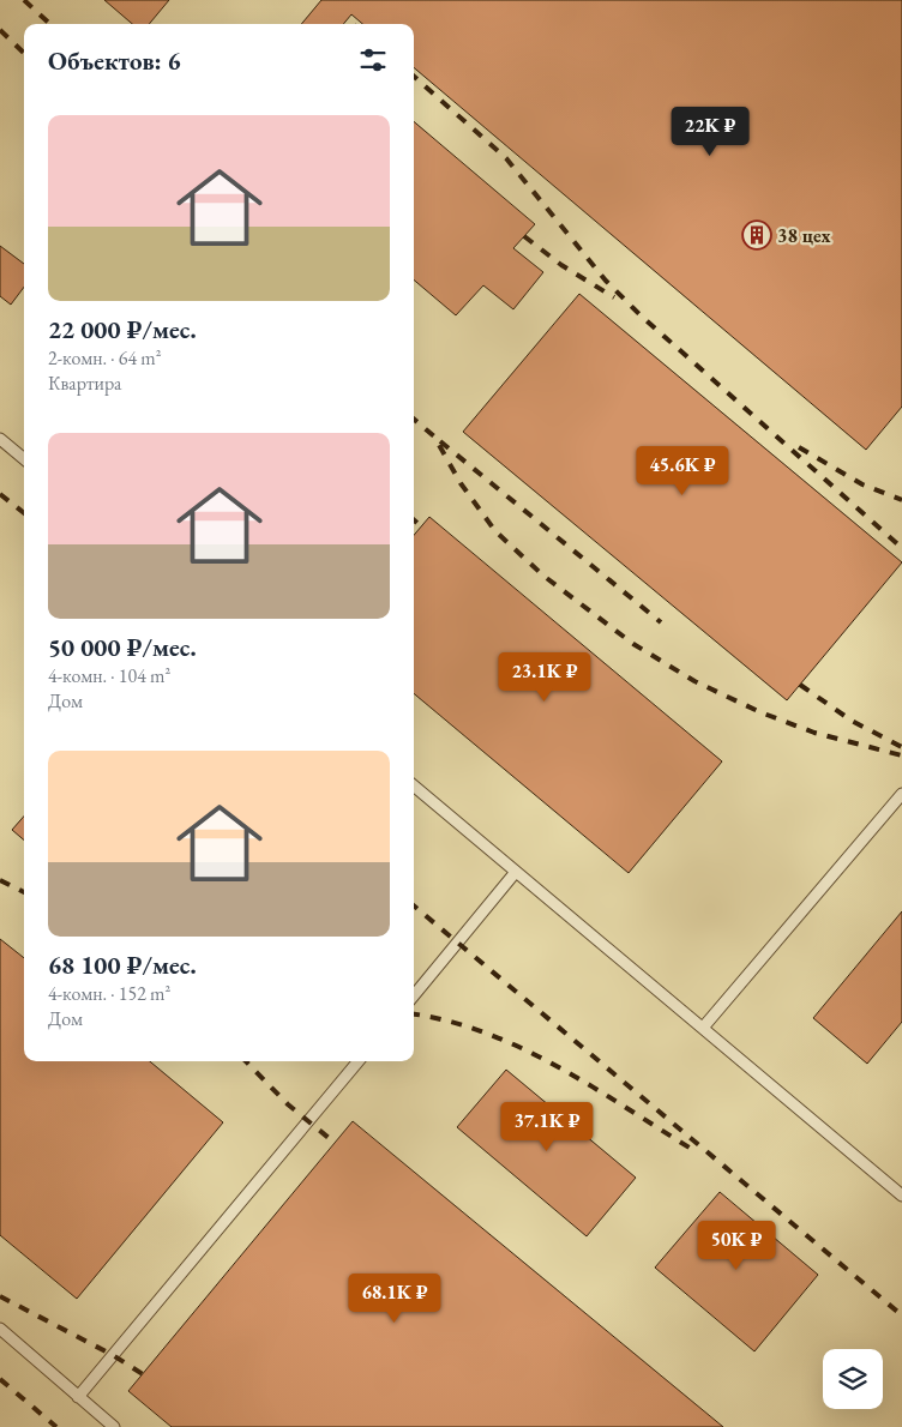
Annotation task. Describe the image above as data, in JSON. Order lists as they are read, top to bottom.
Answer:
{
  "places": {
    "building": ["38 цех"]
  },
  "page": {
    "heading": "Объектов: 6",
    "list": [
      {
        "name": "22 000 ₽/мес.",
        "note": "2-комн. · 64 m² · Квартира"
      },
      {
        "name": "50 000 ₽/мес.",
        "note": "4-комн. · 104 m² · Дом"
      },
      {
        "name": "68 100 ₽/мес.",
        "note": "4-комн. · 152 m² · Дом"
      }
    ],
    "price": [
      "22K ₽",
      "45.6K ₽",
      "23.1K ₽",
      "37.1K ₽",
      "50K ₽",
      "68.1K ₽"
    ]
  }
}
